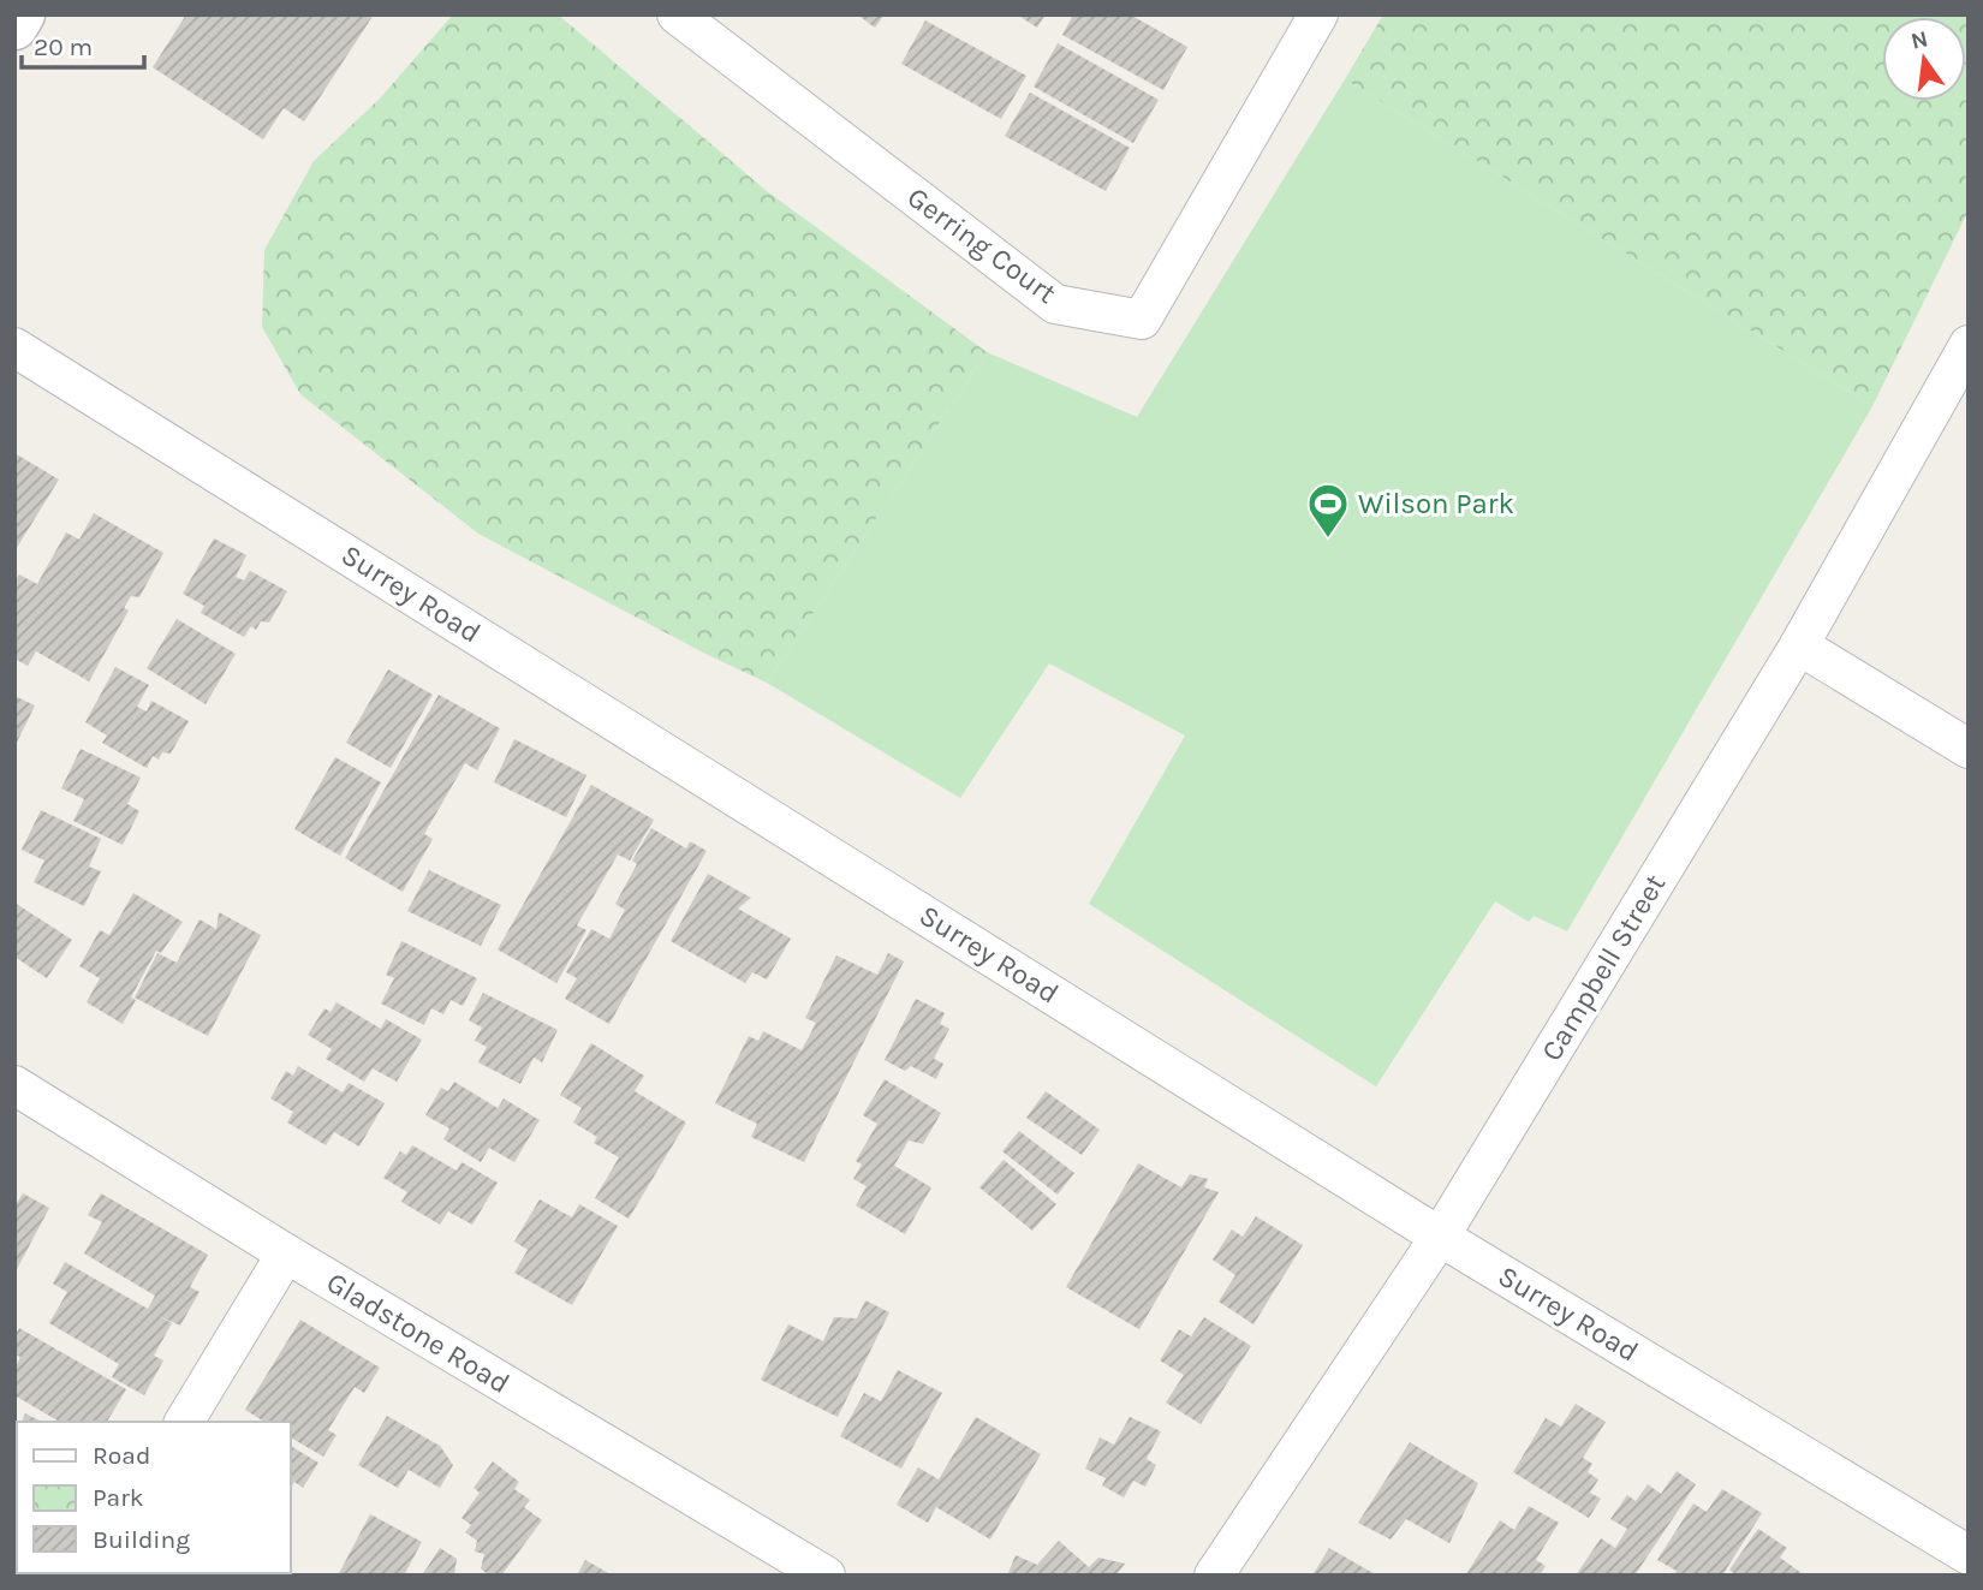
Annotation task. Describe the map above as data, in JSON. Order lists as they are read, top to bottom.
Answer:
{
  "streets": {
    "street": [
      "Gerring Court",
      "Surrey Road",
      "Campbell Street",
      "Gladstone Road"
    ]
  },
  "crossings": [
    ["Surrey Road", "Campbell Street"]
  ],
  "places": {
    "sports": ["Wilson Park"]
  },
  "legend": ["Road", "Park", "Building"],
  "scale_bar": "20 m",
  "north": "top"
}
